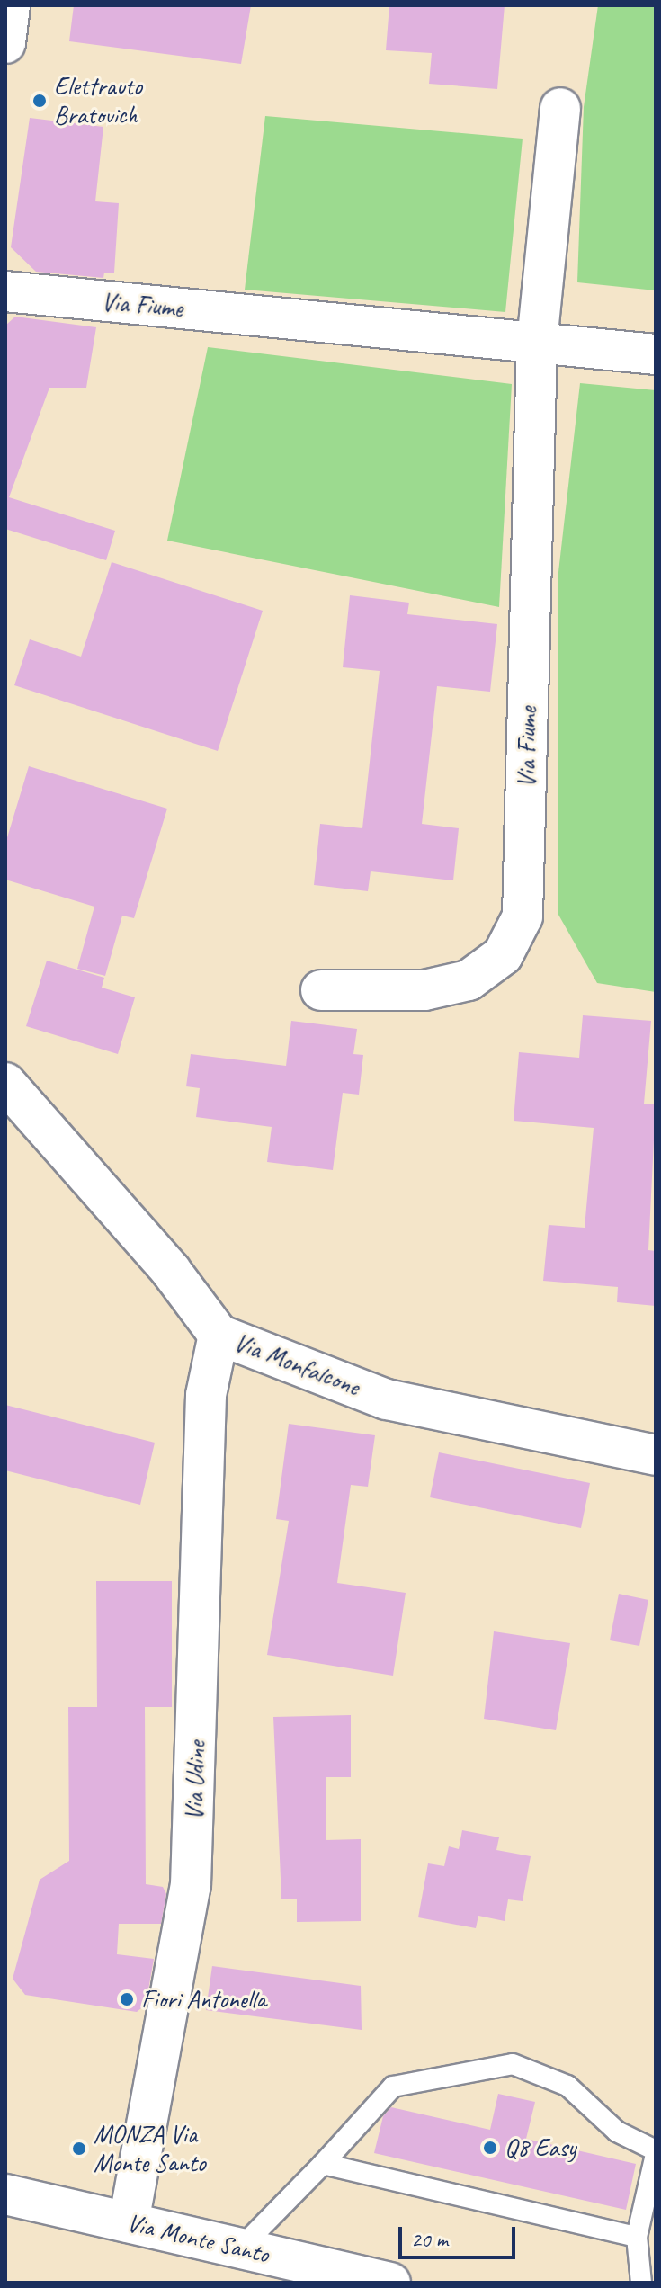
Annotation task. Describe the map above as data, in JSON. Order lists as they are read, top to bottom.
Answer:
{
  "streets": {
    "street": [
      "Via Fiume",
      "Via Monfalcone",
      "Via Udine",
      "Via Monte Santo"
    ]
  },
  "crossings": [
    ["Via Monfalcone", "Via Udine"],
    ["Via Udine", "Via Monte Santo"]
  ],
  "places": [
    "Elettrauto Bratovich",
    "Fiori Antonella",
    "Q8 Easy",
    "MONZA Via Monte Santo"
  ],
  "scale_bar": "20 m"
}
